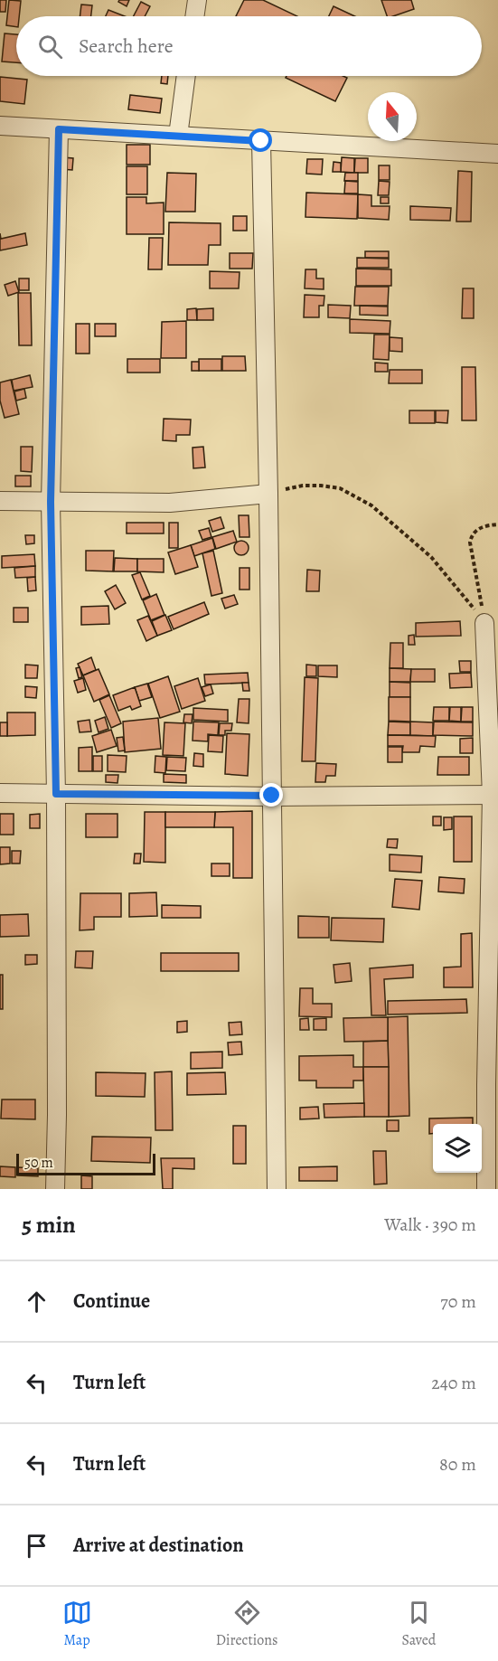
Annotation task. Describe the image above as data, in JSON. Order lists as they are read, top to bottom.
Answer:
{
  "scale_bar": "50 m",
  "north": "top",
  "page": {
    "search": "Search here",
    "scale": "50 m",
    "heading": ["5 min", "Walk · 390 m"],
    "list": [
      ["Continue", "70 m"],
      ["Turn left", "240 m"],
      ["Turn left", "80 m"],
      "Arrive at destination"
    ],
    "nav": ["Map", "Directions", "Saved"]
  }
}
